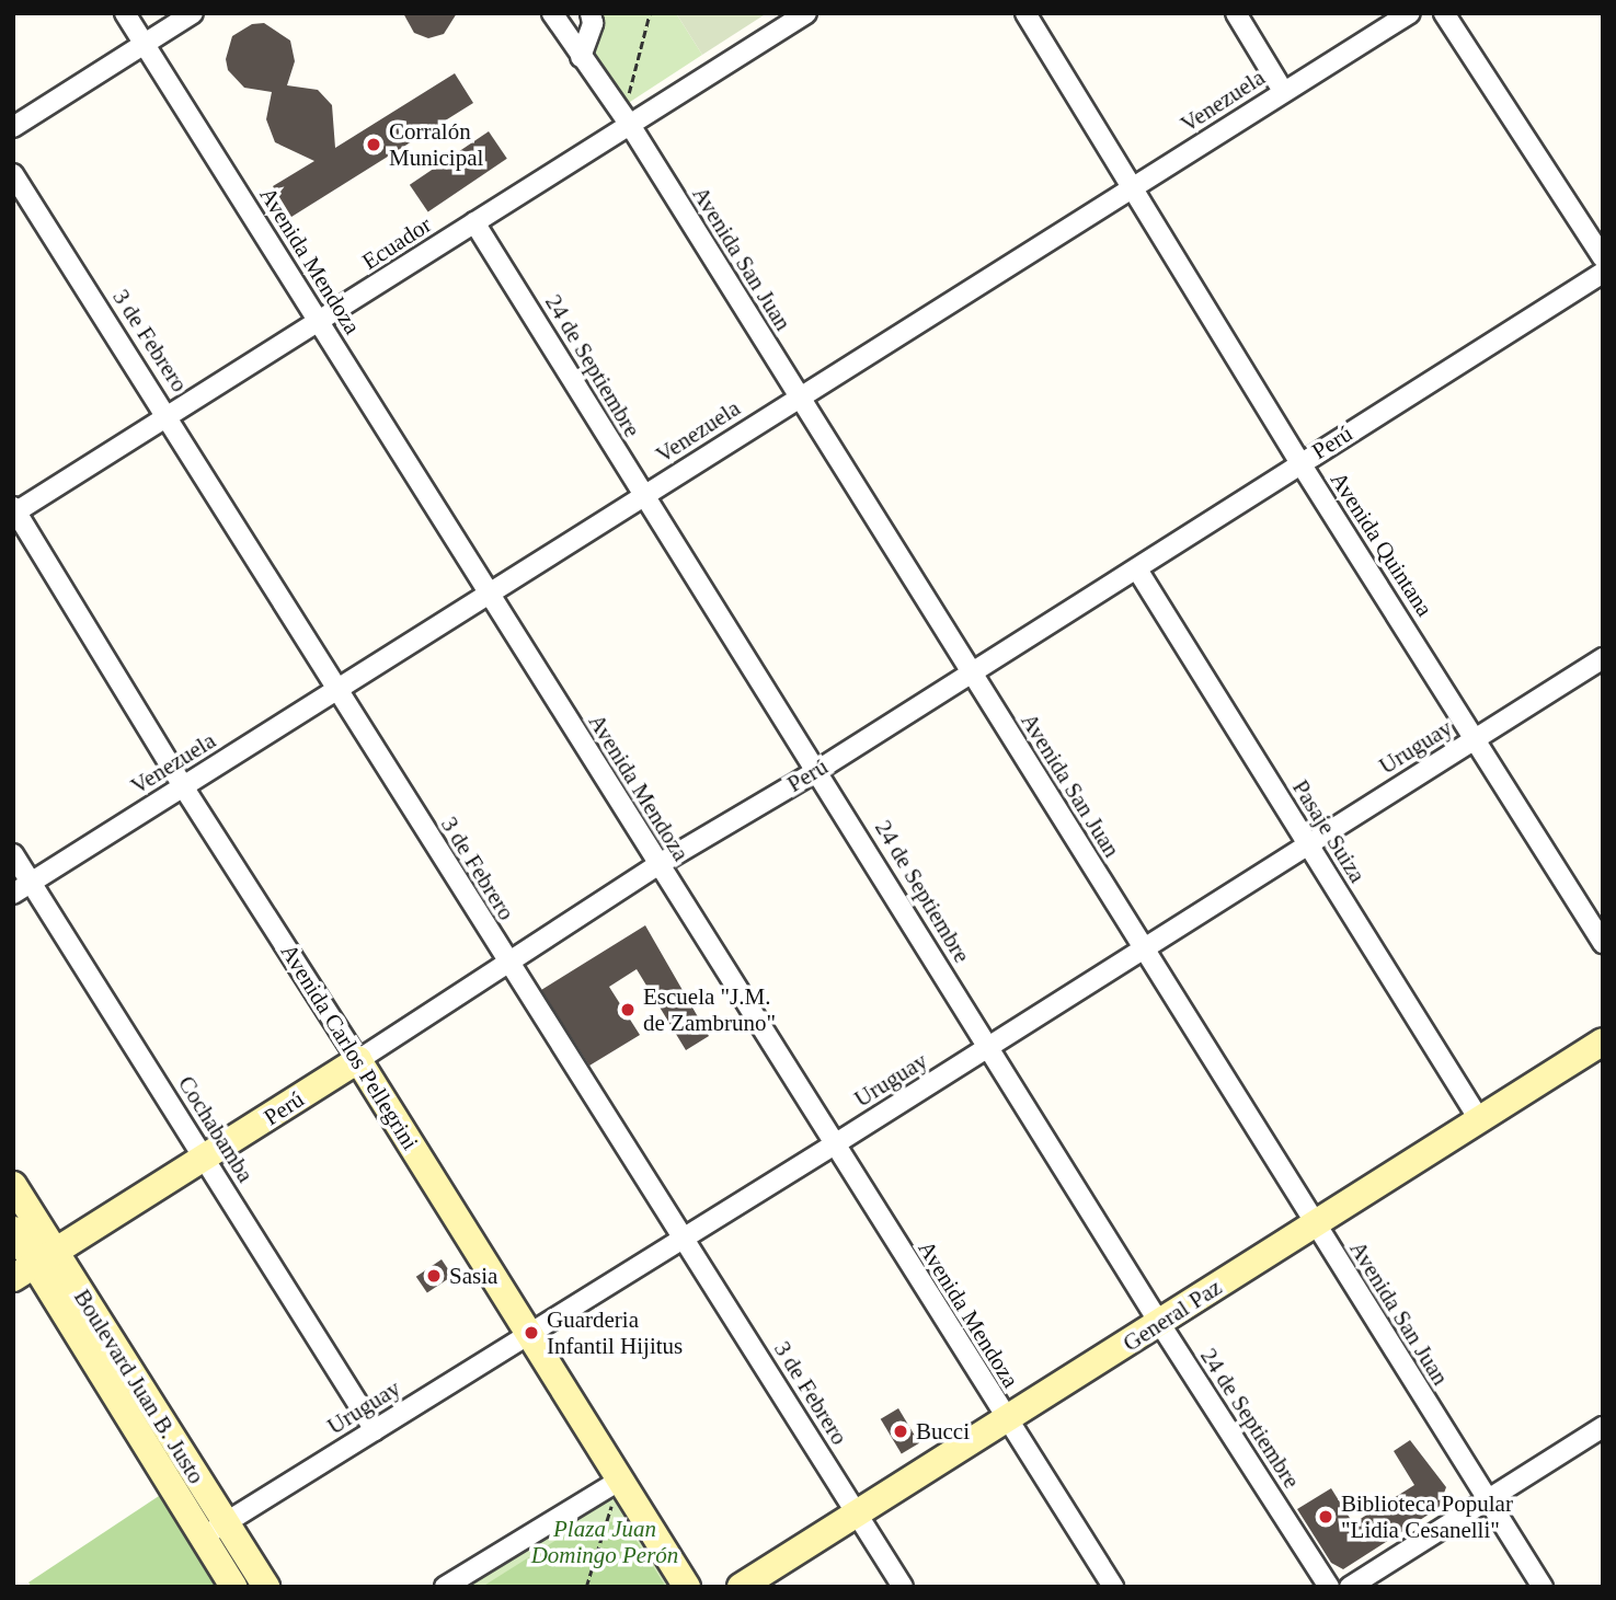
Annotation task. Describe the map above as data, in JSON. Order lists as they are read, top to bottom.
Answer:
{
  "streets": {
    "street": [
      "Venezuela",
      "Ecuador",
      "Avenida San Juan",
      "Avenida Mendoza",
      "3 de Febrero",
      "24 de Septiembre",
      "Perú",
      "Avenida Quintana",
      "Uruguay",
      "Pasaje Suiza",
      "Avenida Carlos Pellegrini",
      "Cochabamba",
      "General Paz",
      "Boulevard Juan B. Justo"
    ]
  },
  "crossings": [
    ["Venezuela", "Avenida San Juan"],
    ["Venezuela", "Avenida Mendoza"],
    ["Venezuela", "3 de Febrero"],
    ["Venezuela", "24 de Septiembre"],
    ["Venezuela", "Avenida Quintana"],
    ["Venezuela", "Avenida Carlos Pellegrini"],
    ["Venezuela", "Cochabamba"],
    ["Ecuador", "Avenida San Juan"],
    ["Ecuador", "Avenida Mendoza"],
    ["Ecuador", "3 de Febrero"],
    ["Ecuador", "24 de Septiembre"],
    ["Ecuador", "Avenida Carlos Pellegrini"],
    ["Avenida San Juan", "Perú"],
    ["Avenida San Juan", "Uruguay"],
    ["Avenida San Juan", "General Paz"],
    ["Avenida Mendoza", "Perú"],
    ["Avenida Mendoza", "Uruguay"],
    ["Avenida Mendoza", "General Paz"],
    ["3 de Febrero", "Perú"],
    ["3 de Febrero", "Uruguay"],
    ["3 de Febrero", "General Paz"],
    ["24 de Septiembre", "Perú"],
    ["24 de Septiembre", "Uruguay"],
    ["24 de Septiembre", "General Paz"],
    ["Perú", "Avenida Quintana"],
    ["Perú", "Pasaje Suiza"],
    ["Perú", "Avenida Carlos Pellegrini"],
    ["Perú", "Cochabamba"],
    ["Perú", "Boulevard Juan B. Justo"],
    ["Avenida Quintana", "Uruguay"],
    ["Uruguay", "Pasaje Suiza"],
    ["Uruguay", "Avenida Carlos Pellegrini"],
    ["Uruguay", "Cochabamba"],
    ["Uruguay", "Boulevard Juan B. Justo"],
    ["Pasaje Suiza", "General Paz"]
  ],
  "parks": ["Plaza Juan Domingo Perón"],
  "places": [
    "Corralón Municipal",
    "Escuela \"J.M. de Zambruno\"",
    "Sasia",
    "Guarderia Infantil Hijitus",
    "Bucci",
    "Biblioteca Popular \"Lidia Cesanelli\""
  ]
}
